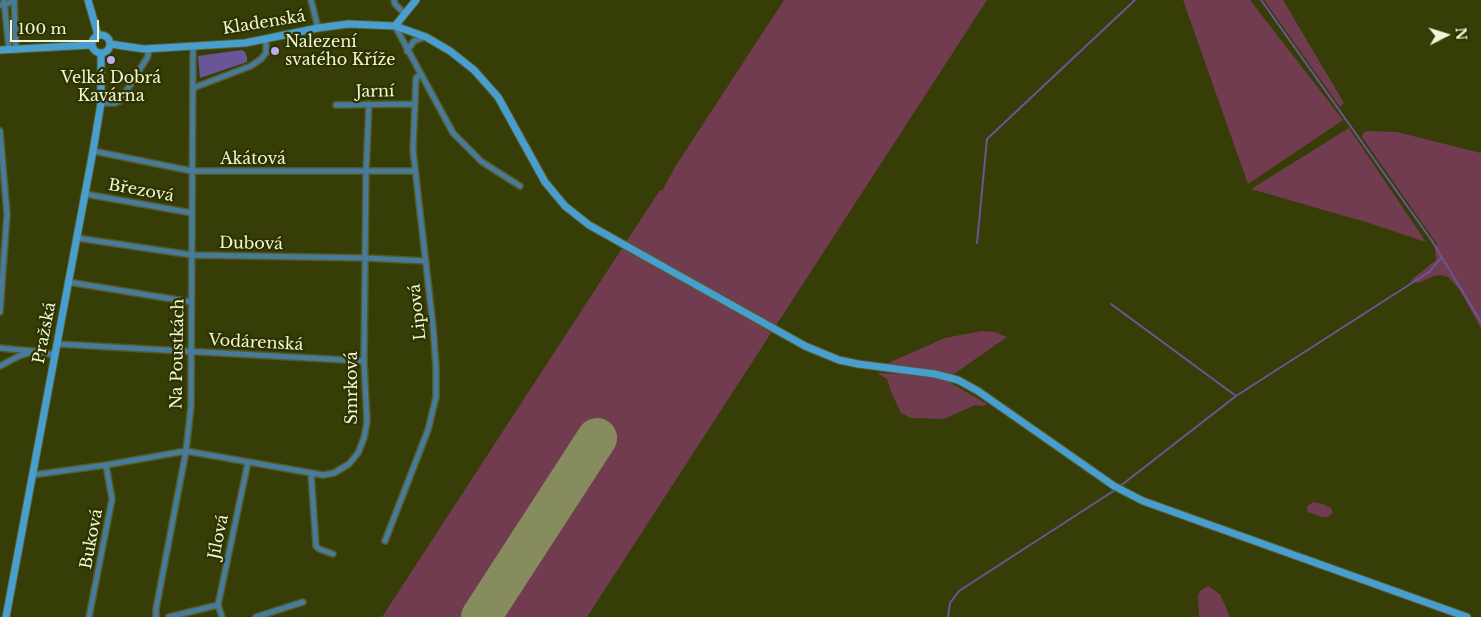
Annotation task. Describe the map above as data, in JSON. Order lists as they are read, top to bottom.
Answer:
{
  "streets": {
    "street": [
      "Kladenská",
      "Jarní",
      "Akátová",
      "Březová",
      "Dubová",
      "Lipová",
      "Pražská",
      "Vodárenská",
      "Na Poustkách",
      "Smrková",
      "Jílová",
      "Buková"
    ]
  },
  "crossings": [
    ["Kladenská", "Pražská"],
    ["Kladenská", "Na Poustkách"],
    ["Jarní", "Lipová"],
    ["Jarní", "Smrková"],
    ["Akátová", "Lipová"],
    ["Akátová", "Pražská"],
    ["Akátová", "Na Poustkách"],
    ["Akátová", "Smrková"],
    ["Březová", "Pražská"],
    ["Březová", "Na Poustkách"],
    ["Dubová", "Lipová"],
    ["Dubová", "Pražská"],
    ["Dubová", "Na Poustkách"],
    ["Dubová", "Smrková"],
    ["Pražská", "Vodárenská"],
    ["Pražská", "Smrková"],
    ["Vodárenská", "Na Poustkách"],
    ["Vodárenská", "Smrková"],
    ["Na Poustkách", "Smrková"],
    ["Smrková", "Jílová"],
    ["Smrková", "Buková"]
  ],
  "places": ["Nalezení svatého Kříže", "Velká Dobrá Kavárna"],
  "scale_bar": "100 m",
  "north": "right"
}
